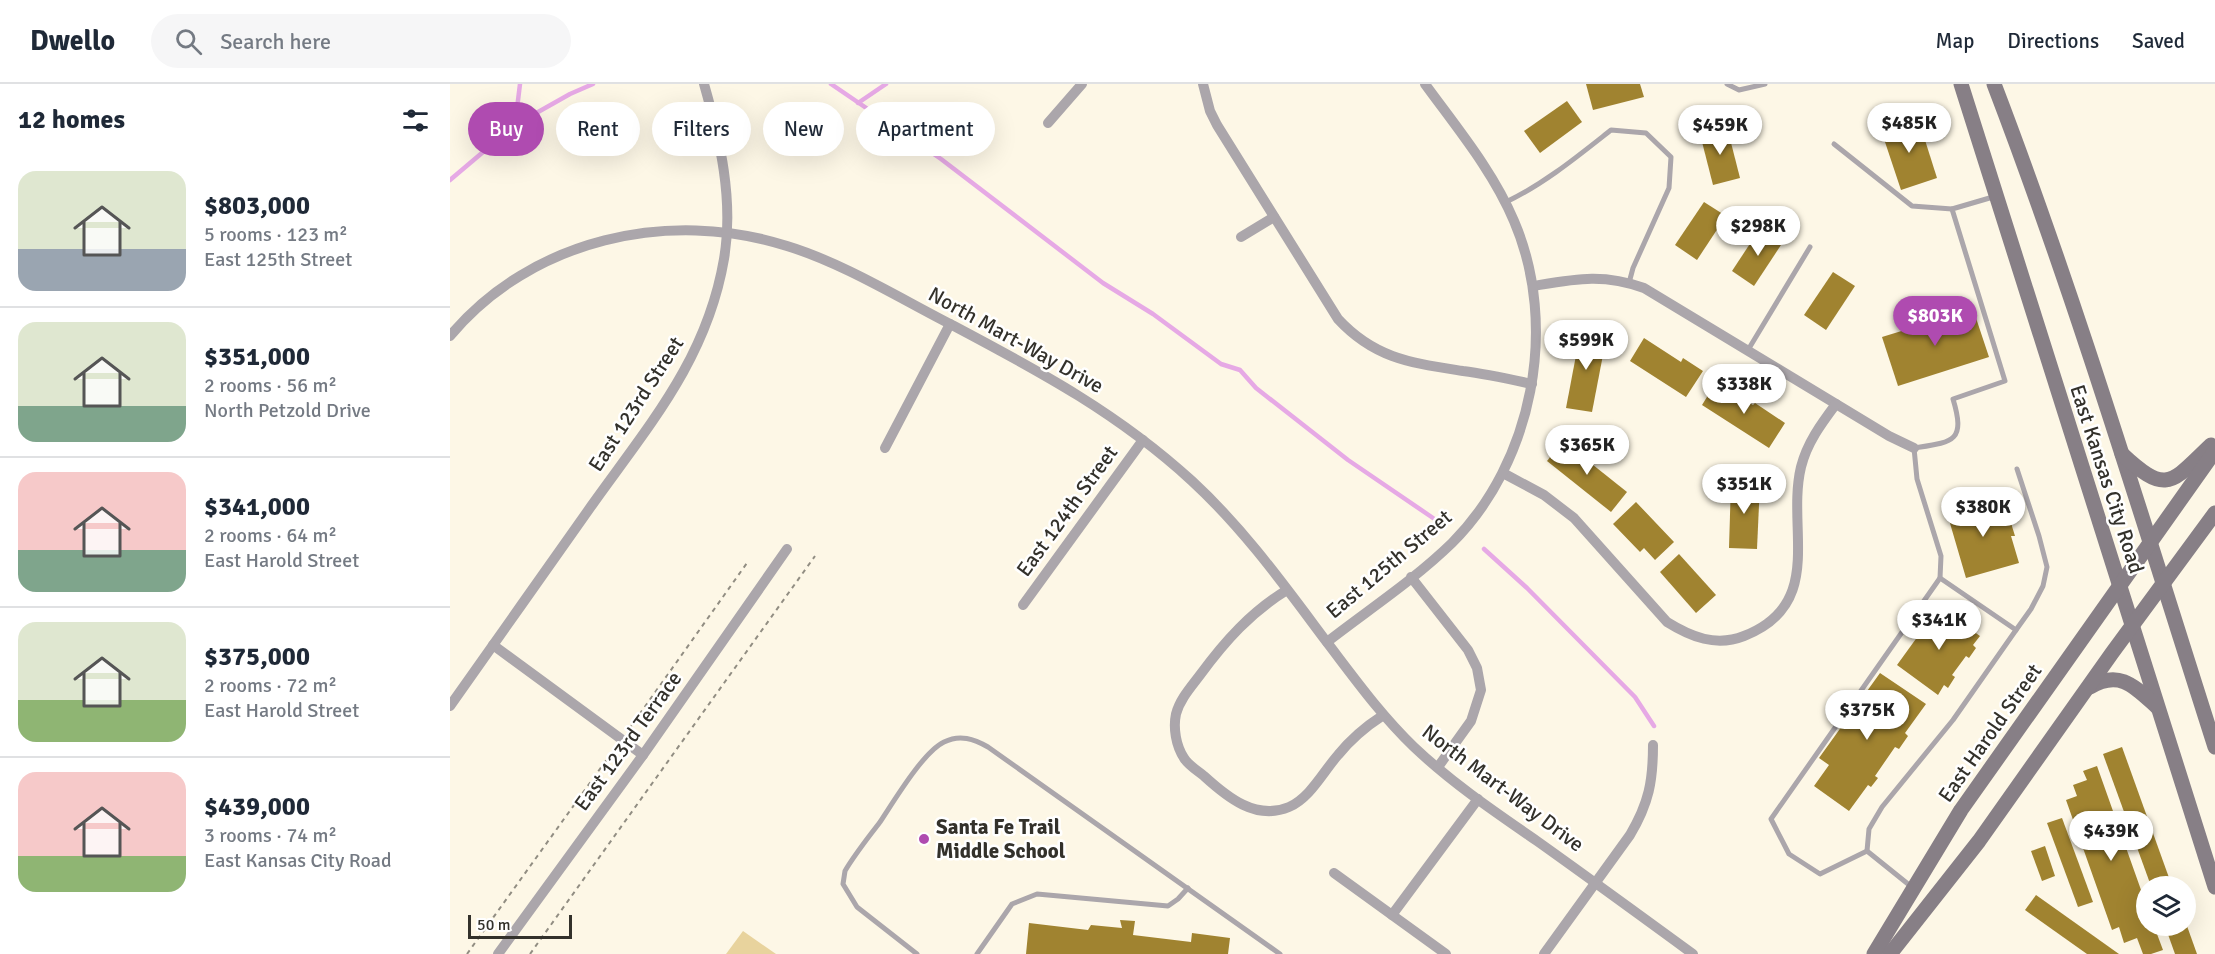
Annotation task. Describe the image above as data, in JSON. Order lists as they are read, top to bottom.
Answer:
{
  "streets": {
    "main road": ["East Kansas City Road", "East Harold Street"],
    "street": [
      "North Mart-Way Drive",
      "East 123rd Street",
      "East 124th Street",
      "East 125th Street",
      "East 123rd Terrace"
    ]
  },
  "crossings": [
    ["North Mart-Way Drive", "East 123rd Street"],
    ["North Mart-Way Drive", "East 124th Street"],
    ["North Mart-Way Drive", "East 125th Street"],
    ["East Kansas City Road", "East Harold Street"]
  ],
  "places": ["Santa Fe Trail Middle School"],
  "scale_bar": "50 m",
  "page": {
    "header": "Dwello",
    "search": "Search here",
    "nav": ["Map", "Directions", "Saved"],
    "heading": "12 homes",
    "chip": [
      "Buy",
      "Rent",
      "Filters",
      "New",
      "Apartment"
    ],
    "price": [
      "$485K",
      "$459K",
      "$298K",
      "$803K",
      "$599K",
      "$338K",
      "$365K",
      "$351K",
      "$380K",
      "$341K",
      "$375K",
      "$439K"
    ],
    "list": [
      {
        "name": "$803,000",
        "note": "5 rooms · 123 m² · East 125th Street"
      },
      {
        "name": "$351,000",
        "note": "2 rooms · 56 m² · North Petzold Drive"
      },
      {
        "name": "$341,000",
        "note": "2 rooms · 64 m² · East Harold Street"
      },
      {
        "name": "$375,000",
        "note": "2 rooms · 72 m² · East Harold Street"
      },
      {
        "name": "$439,000",
        "note": "3 rooms · 74 m² · East Kansas City Road"
      }
    ],
    "scale": "50 m"
  }
}
